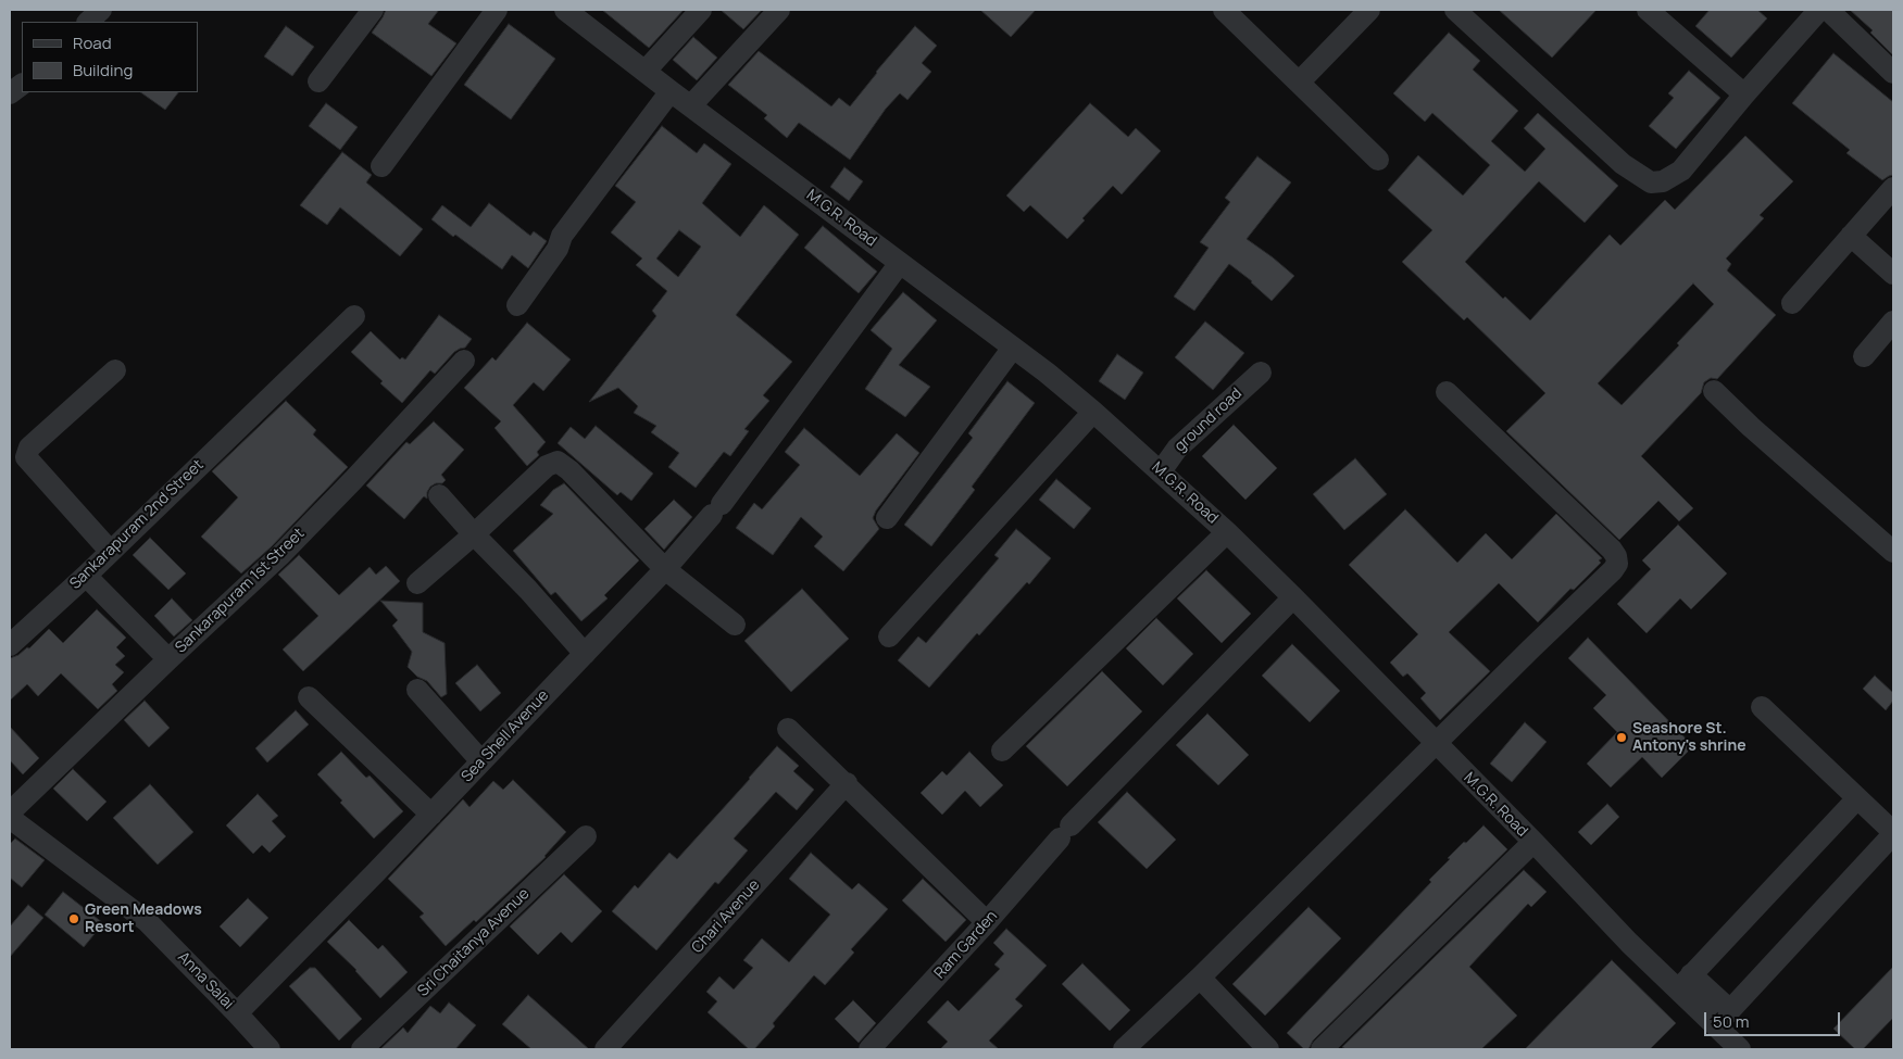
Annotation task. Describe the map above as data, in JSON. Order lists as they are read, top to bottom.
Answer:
{
  "streets": {
    "street": [
      "M.G.R. Road",
      "ground road",
      "Sankarapuram 2nd Street",
      "Sankarapuram 1st Street",
      "Sea Shell Avenue",
      "Chari Avenue",
      "Sri Chaitanya Avenue",
      "Ram Garden",
      "Anna Salai"
    ]
  },
  "crossings": [
    ["M.G.R. Road", "ground road"],
    ["M.G.R. Road", "Sea Shell Avenue"],
    ["M.G.R. Road", "Ram Garden"],
    ["Sankarapuram 1st Street", "Anna Salai"],
    ["Sea Shell Avenue", "Anna Salai"]
  ],
  "places": ["Seashore St. Antony's shrine", "Green Meadows Resort"],
  "legend": ["Road", "Building"],
  "scale_bar": "50 m"
}
